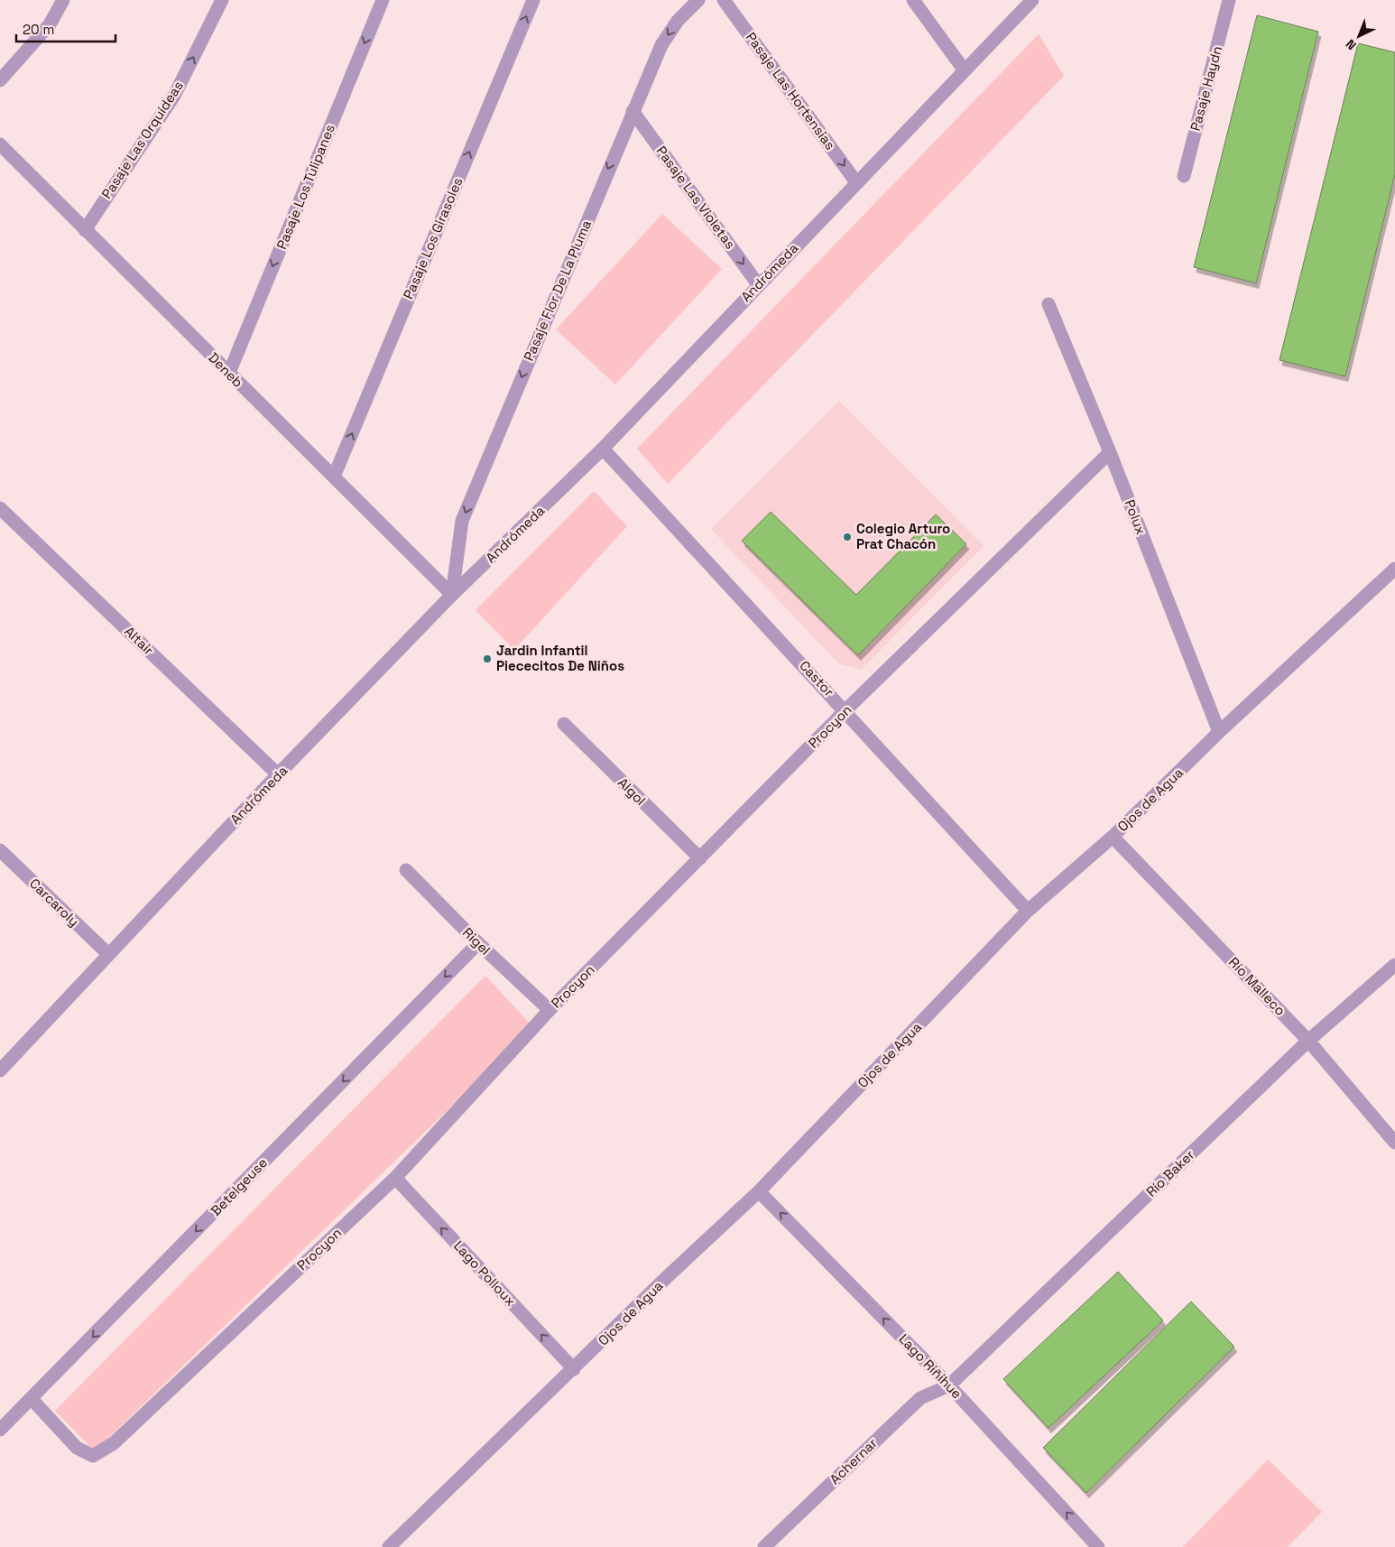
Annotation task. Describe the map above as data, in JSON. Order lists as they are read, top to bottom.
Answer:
{
  "streets": {
    "street": [
      "Pasaje Haydn",
      "Pasaje Las Hortensias",
      "Pasaje Las Orquídeas",
      "Pasaje Los Tulipanes",
      "Pasaje Las Violetas",
      "Pasaje Los Girasoles",
      "Andrómeda",
      "Pasaje Flor De La Pluma",
      "Deneb",
      "Polux",
      "Altair",
      "Castor",
      "Procyon",
      "Algol",
      "Ojos de Agua",
      "Carcaroly",
      "Rigel",
      "Río Malleco",
      "Río Baker",
      "Betelgeuse",
      "Lago Polloux",
      "Lago Riñihue",
      "Achernar"
    ]
  },
  "crossings": [
    ["Pasaje Las Hortensias", "Andrómeda"],
    ["Pasaje Las Orquídeas", "Deneb"],
    ["Pasaje Los Tulipanes", "Deneb"],
    ["Pasaje Las Violetas", "Andrómeda"],
    ["Pasaje Las Violetas", "Pasaje Flor De La Pluma"],
    ["Pasaje Los Girasoles", "Deneb"],
    ["Andrómeda", "Pasaje Flor De La Pluma"],
    ["Andrómeda", "Deneb"],
    ["Andrómeda", "Altair"],
    ["Andrómeda", "Castor"],
    ["Andrómeda", "Carcaroly"],
    ["Pasaje Flor De La Pluma", "Deneb"],
    ["Polux", "Procyon"],
    ["Polux", "Ojos de Agua"],
    ["Castor", "Procyon"],
    ["Castor", "Ojos de Agua"],
    ["Procyon", "Algol"],
    ["Procyon", "Rigel"],
    ["Procyon", "Betelgeuse"],
    ["Procyon", "Lago Polloux"],
    ["Ojos de Agua", "Río Malleco"],
    ["Ojos de Agua", "Lago Polloux"],
    ["Ojos de Agua", "Lago Riñihue"],
    ["Rigel", "Betelgeuse"],
    ["Río Malleco", "Río Baker"],
    ["Río Baker", "Lago Riñihue"],
    ["Río Baker", "Achernar"],
    ["Lago Riñihue", "Achernar"]
  ],
  "one_way": [
    "Pasaje Las Hortensias",
    "Pasaje Las Orquídeas",
    "Pasaje Los Tulipanes",
    "Pasaje Las Violetas",
    "Pasaje Los Girasoles",
    "Pasaje Flor De La Pluma",
    "Betelgeuse",
    "Lago Polloux",
    "Lago Riñihue"
  ],
  "places": ["Colegio Arturo Prat Chacón", "Jardin Infantil Piececitos De Niños"],
  "scale_bar": "20 m",
  "north": "bottom left"
}
